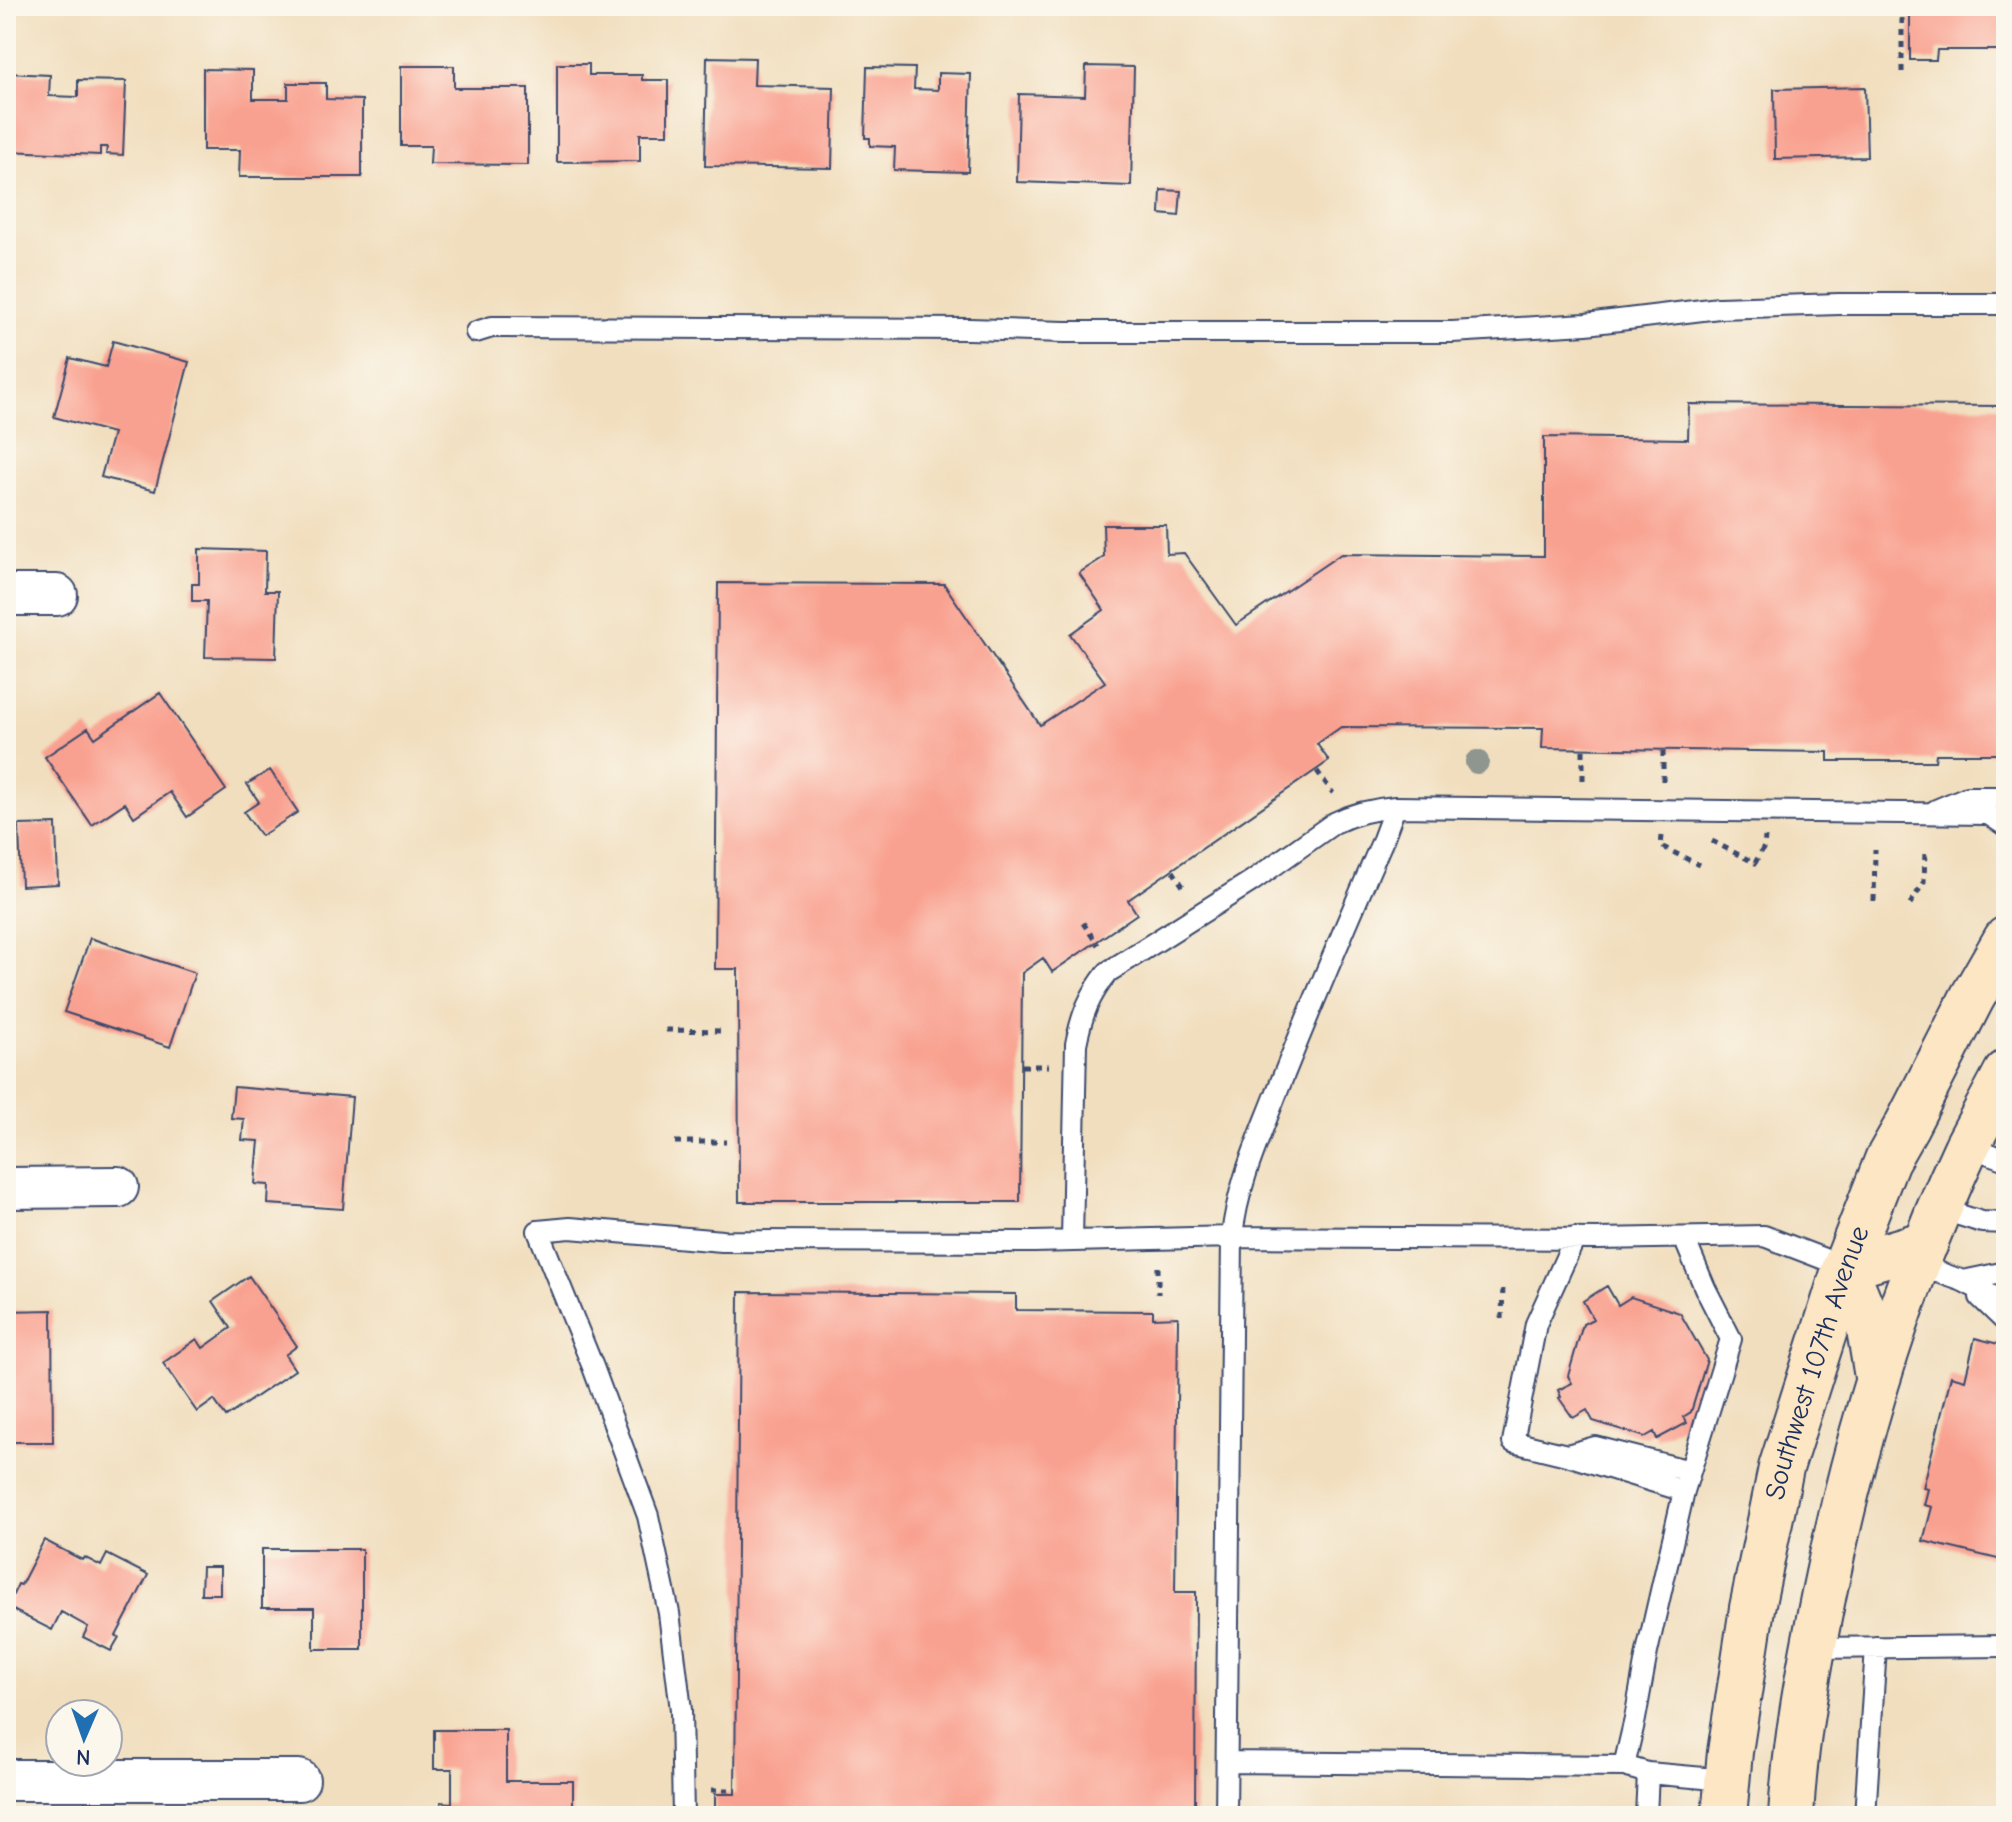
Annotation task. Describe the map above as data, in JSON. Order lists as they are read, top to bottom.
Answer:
{
  "streets": {
    "main road": ["Southwest 107th Avenue"]
  },
  "north": "bottom"
}
